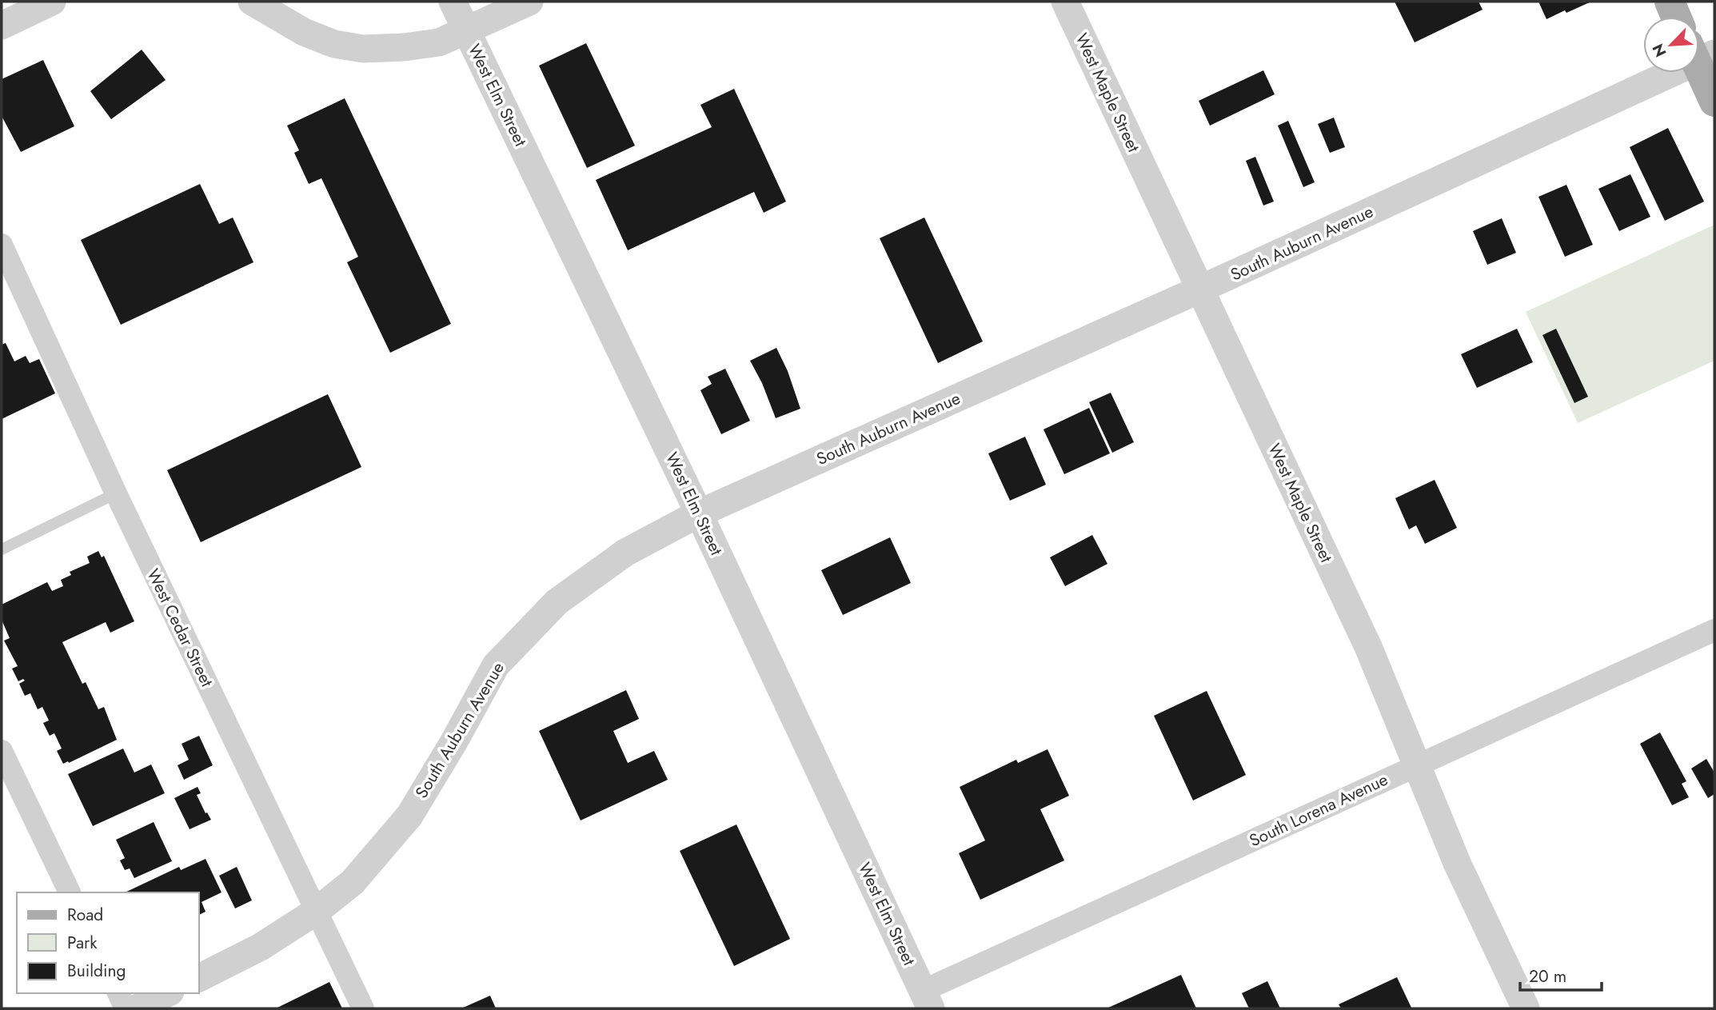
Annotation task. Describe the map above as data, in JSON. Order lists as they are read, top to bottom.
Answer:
{
  "streets": {
    "street": [
      "West Maple Street",
      "West Elm Street",
      "South Auburn Avenue",
      "West Cedar Street",
      "South Lorena Avenue"
    ]
  },
  "crossings": [
    ["West Maple Street", "South Auburn Avenue"],
    ["West Maple Street", "South Lorena Avenue"],
    ["West Elm Street", "South Auburn Avenue"],
    ["West Elm Street", "South Lorena Avenue"],
    ["South Auburn Avenue", "West Cedar Street"]
  ],
  "legend": ["Road", "Park", "Building"],
  "scale_bar": "20 m",
  "north": "bottom left"
}
